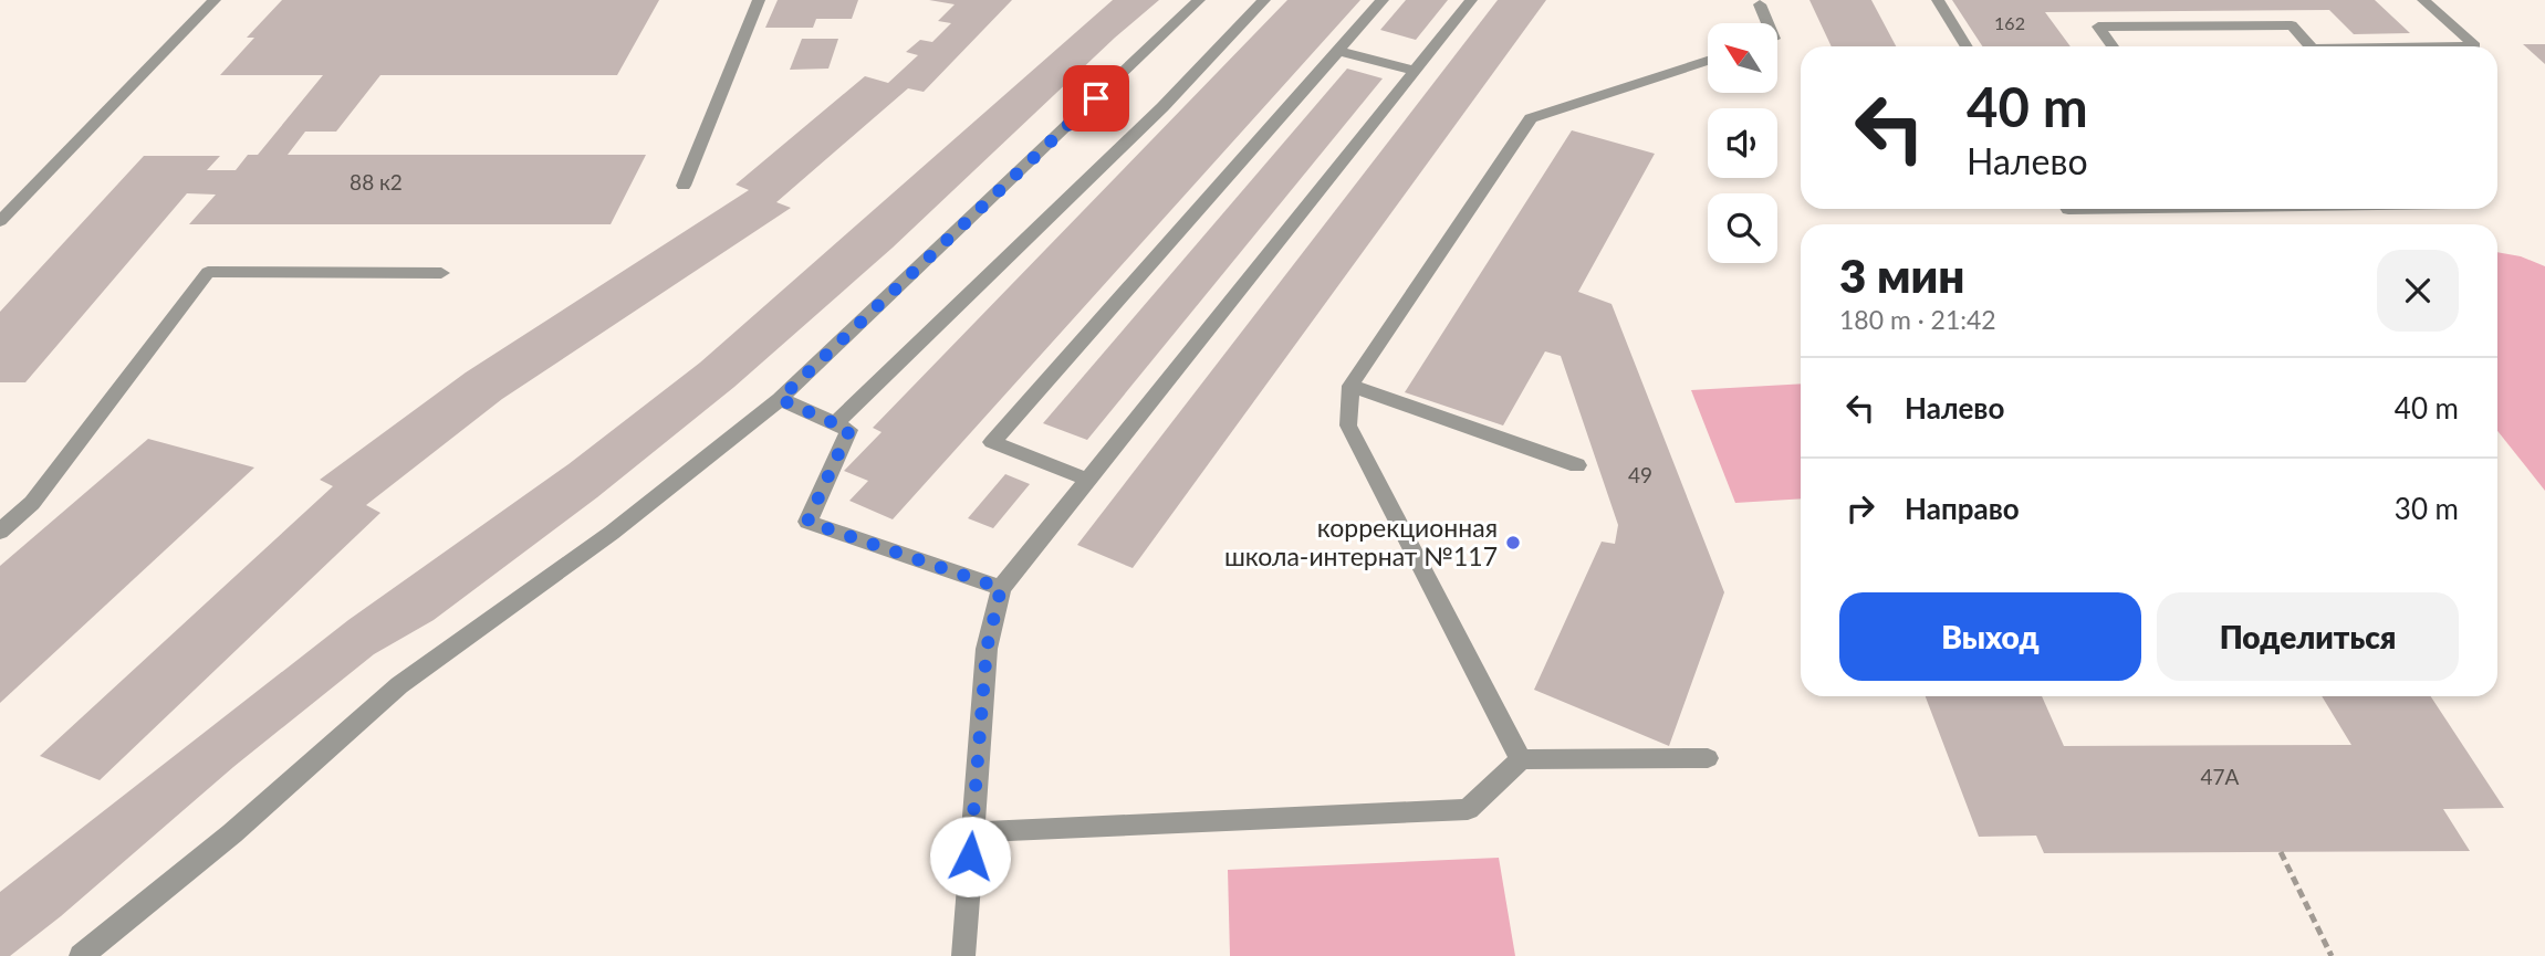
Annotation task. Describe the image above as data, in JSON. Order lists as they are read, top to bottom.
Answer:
{
  "places": ["коррекционная школа-интернат №117"],
  "house_numbers": [
    "162",
    "88 к2",
    "49",
    "47А"
  ],
  "north": "top left",
  "page": {
    "turn": ["40 m", "Налево"],
    "heading": ["3 мин", "180 m · 21:42"],
    "list": [
      {
        "name": "Налево",
        "value": "40 m"
      },
      {
        "name": "Направо",
        "value": "30 m"
      }
    ],
    "buttons": ["Выход", "Поделиться"]
  }
}
